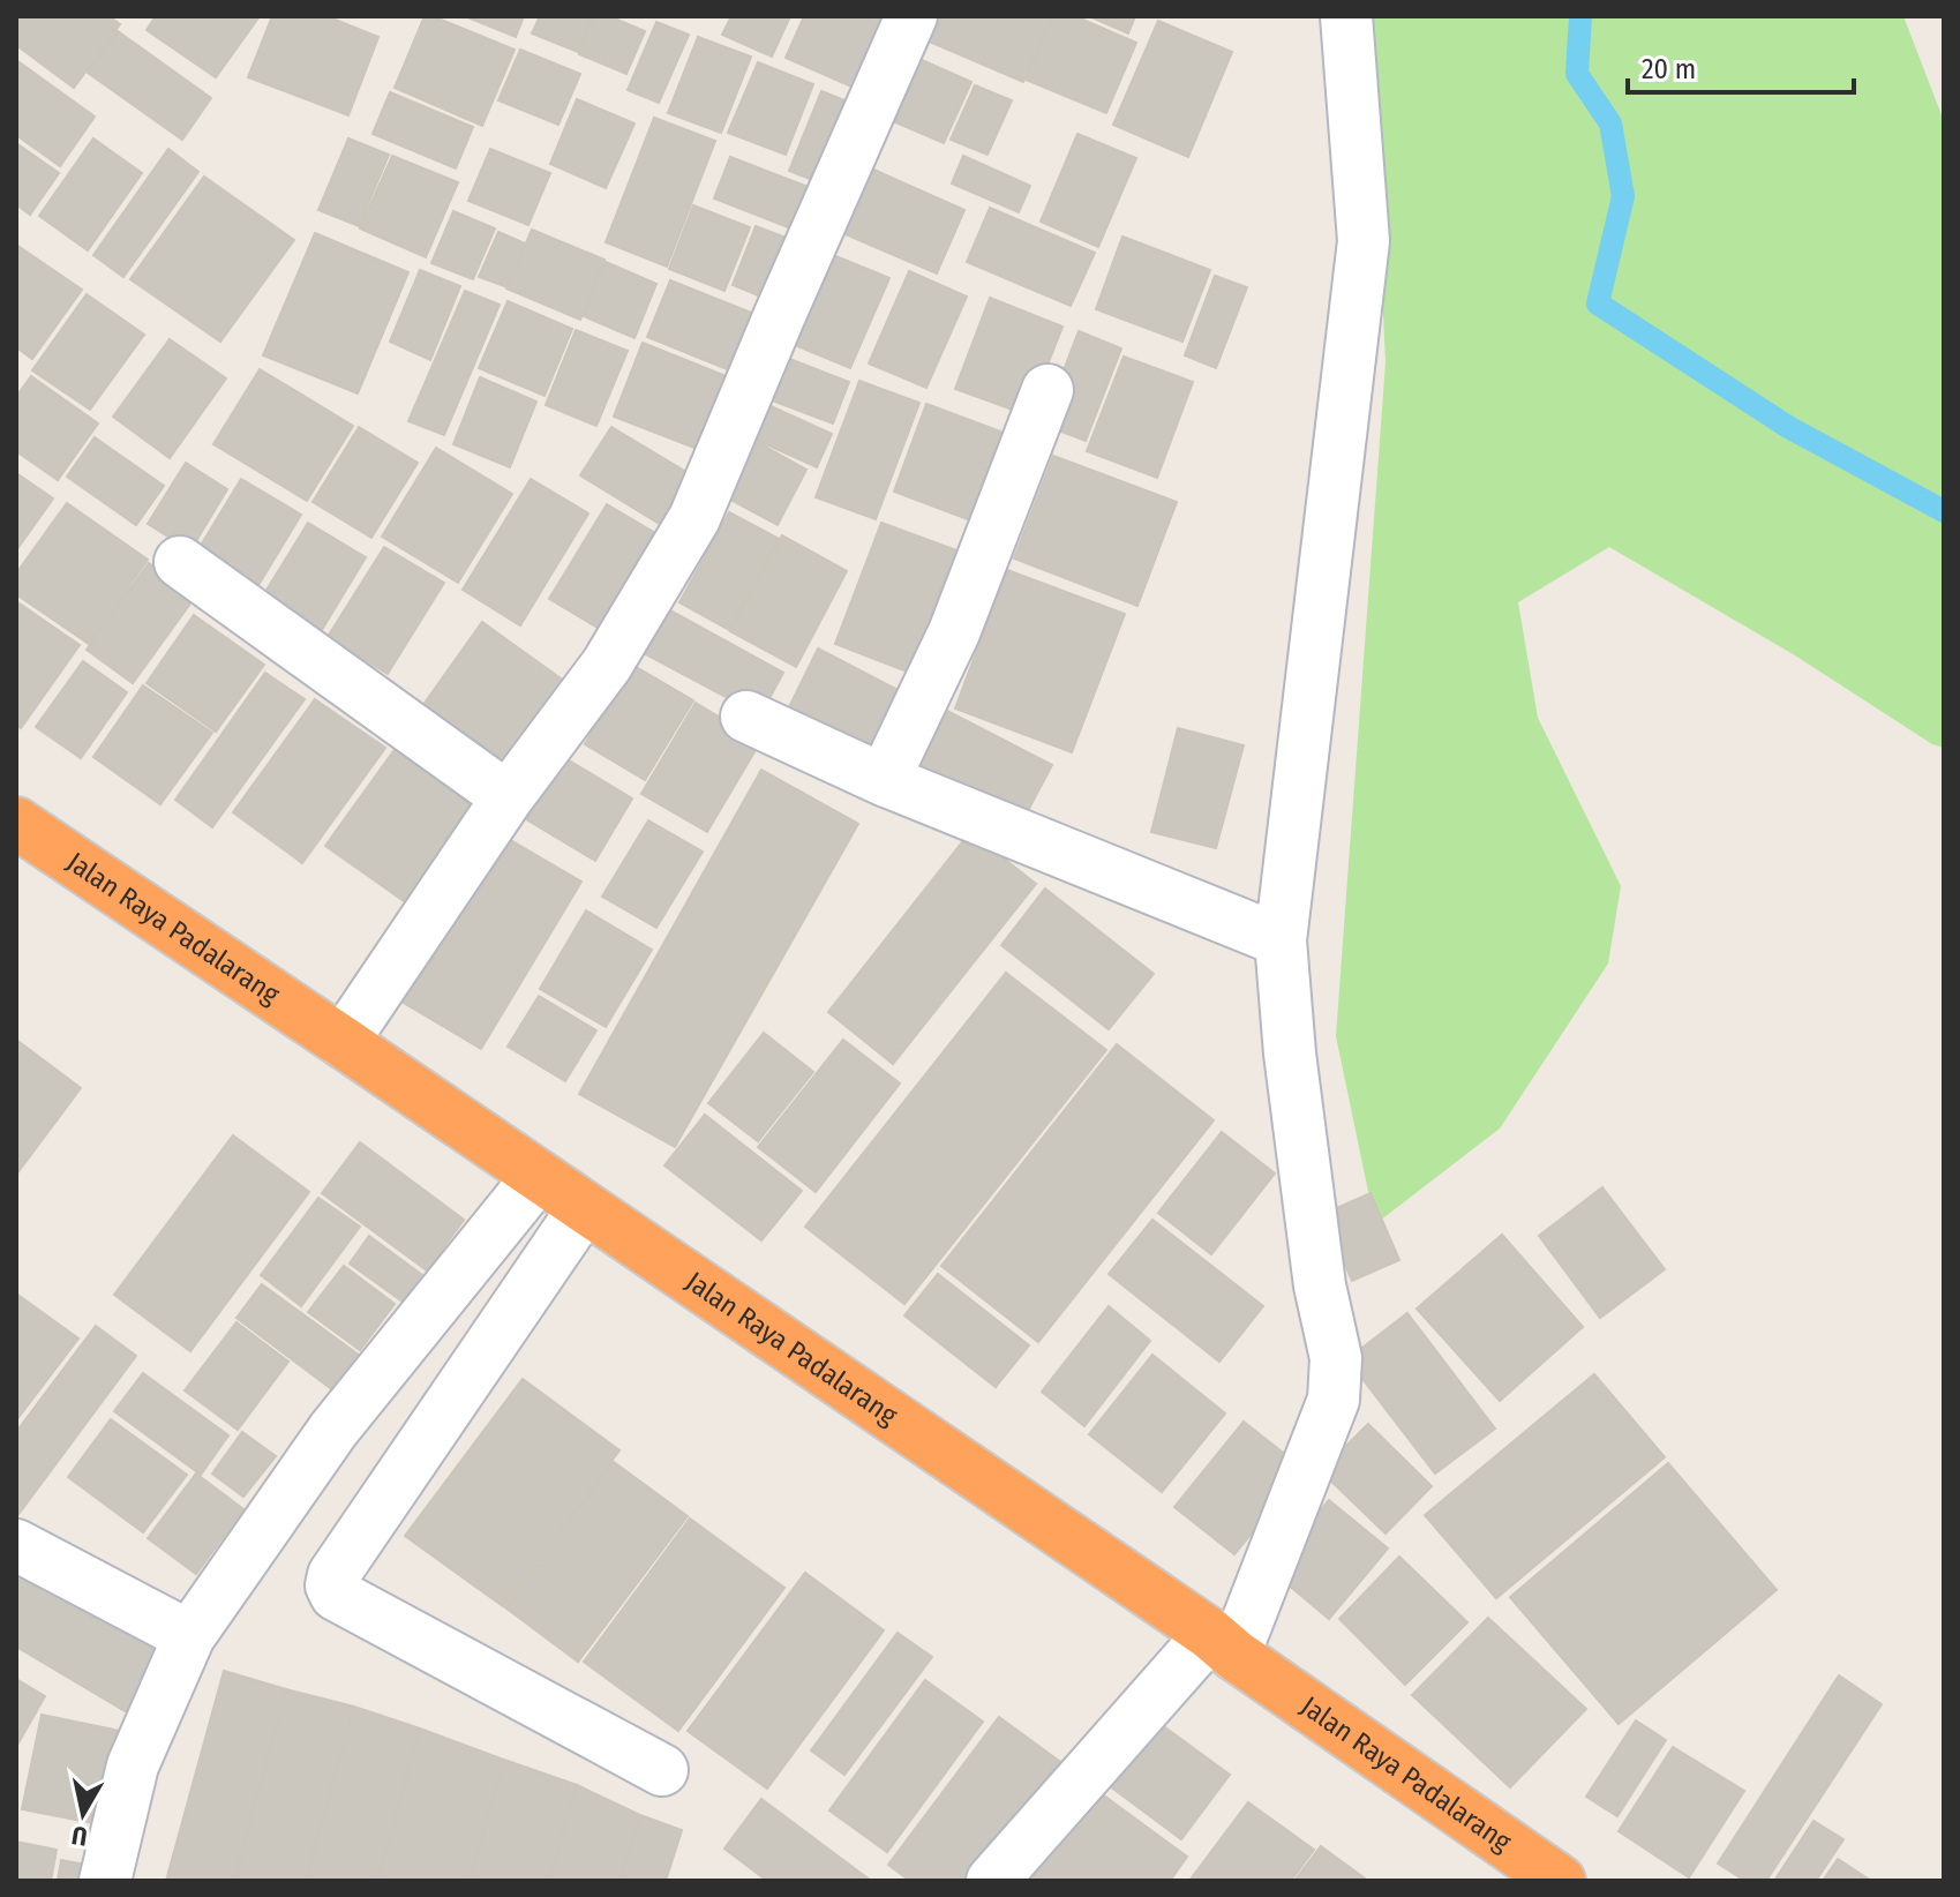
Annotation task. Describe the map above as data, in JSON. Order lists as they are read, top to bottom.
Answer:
{
  "streets": {
    "highway": ["Jalan Raya Padalarang"]
  },
  "scale_bar": "20 m",
  "north": "bottom"
}
